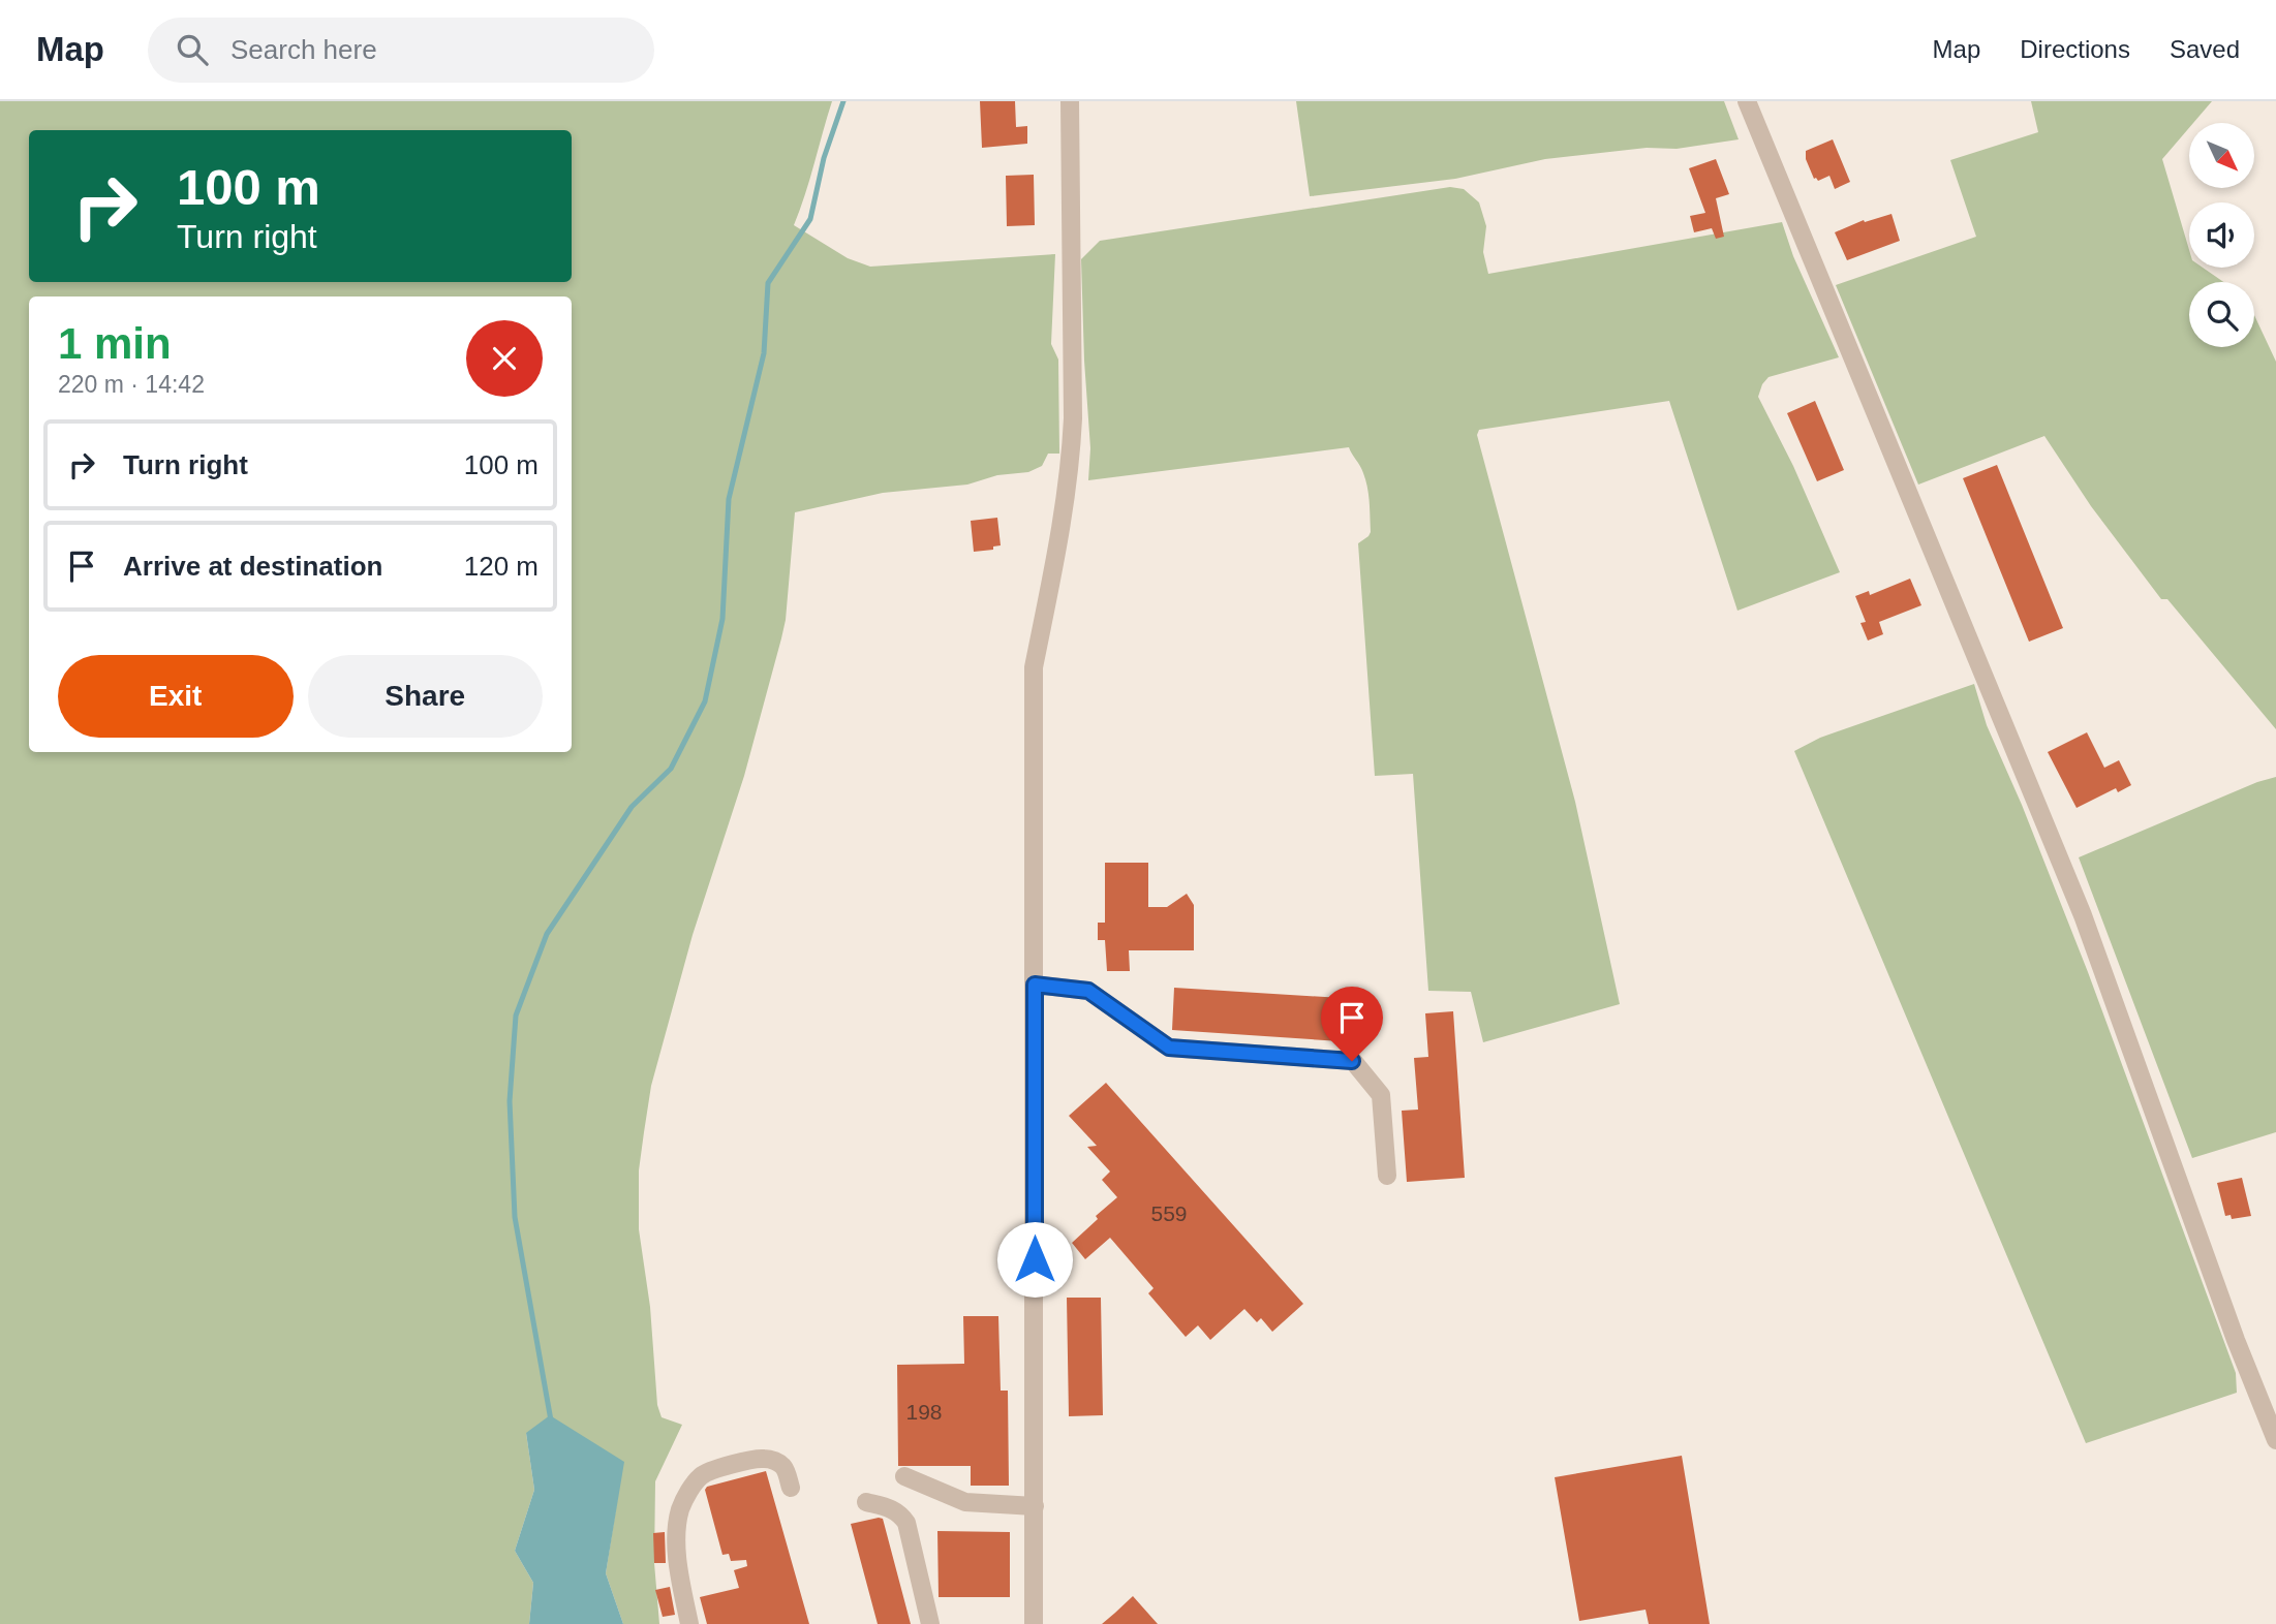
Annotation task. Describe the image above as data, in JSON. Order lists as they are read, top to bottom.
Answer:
{
  "house_numbers": ["559", "198"],
  "north": "bottom right",
  "page": {
    "header": "Map",
    "search": "Search here",
    "nav": ["Map", "Directions", "Saved"],
    "turn": ["100 m", "Turn right"],
    "heading": ["1 min", "220 m · 14:42"],
    "list": [
      {
        "name": "Turn right",
        "value": "100 m"
      },
      {
        "name": "Arrive at destination",
        "value": "120 m"
      }
    ],
    "buttons": ["Exit", "Share"]
  }
}
